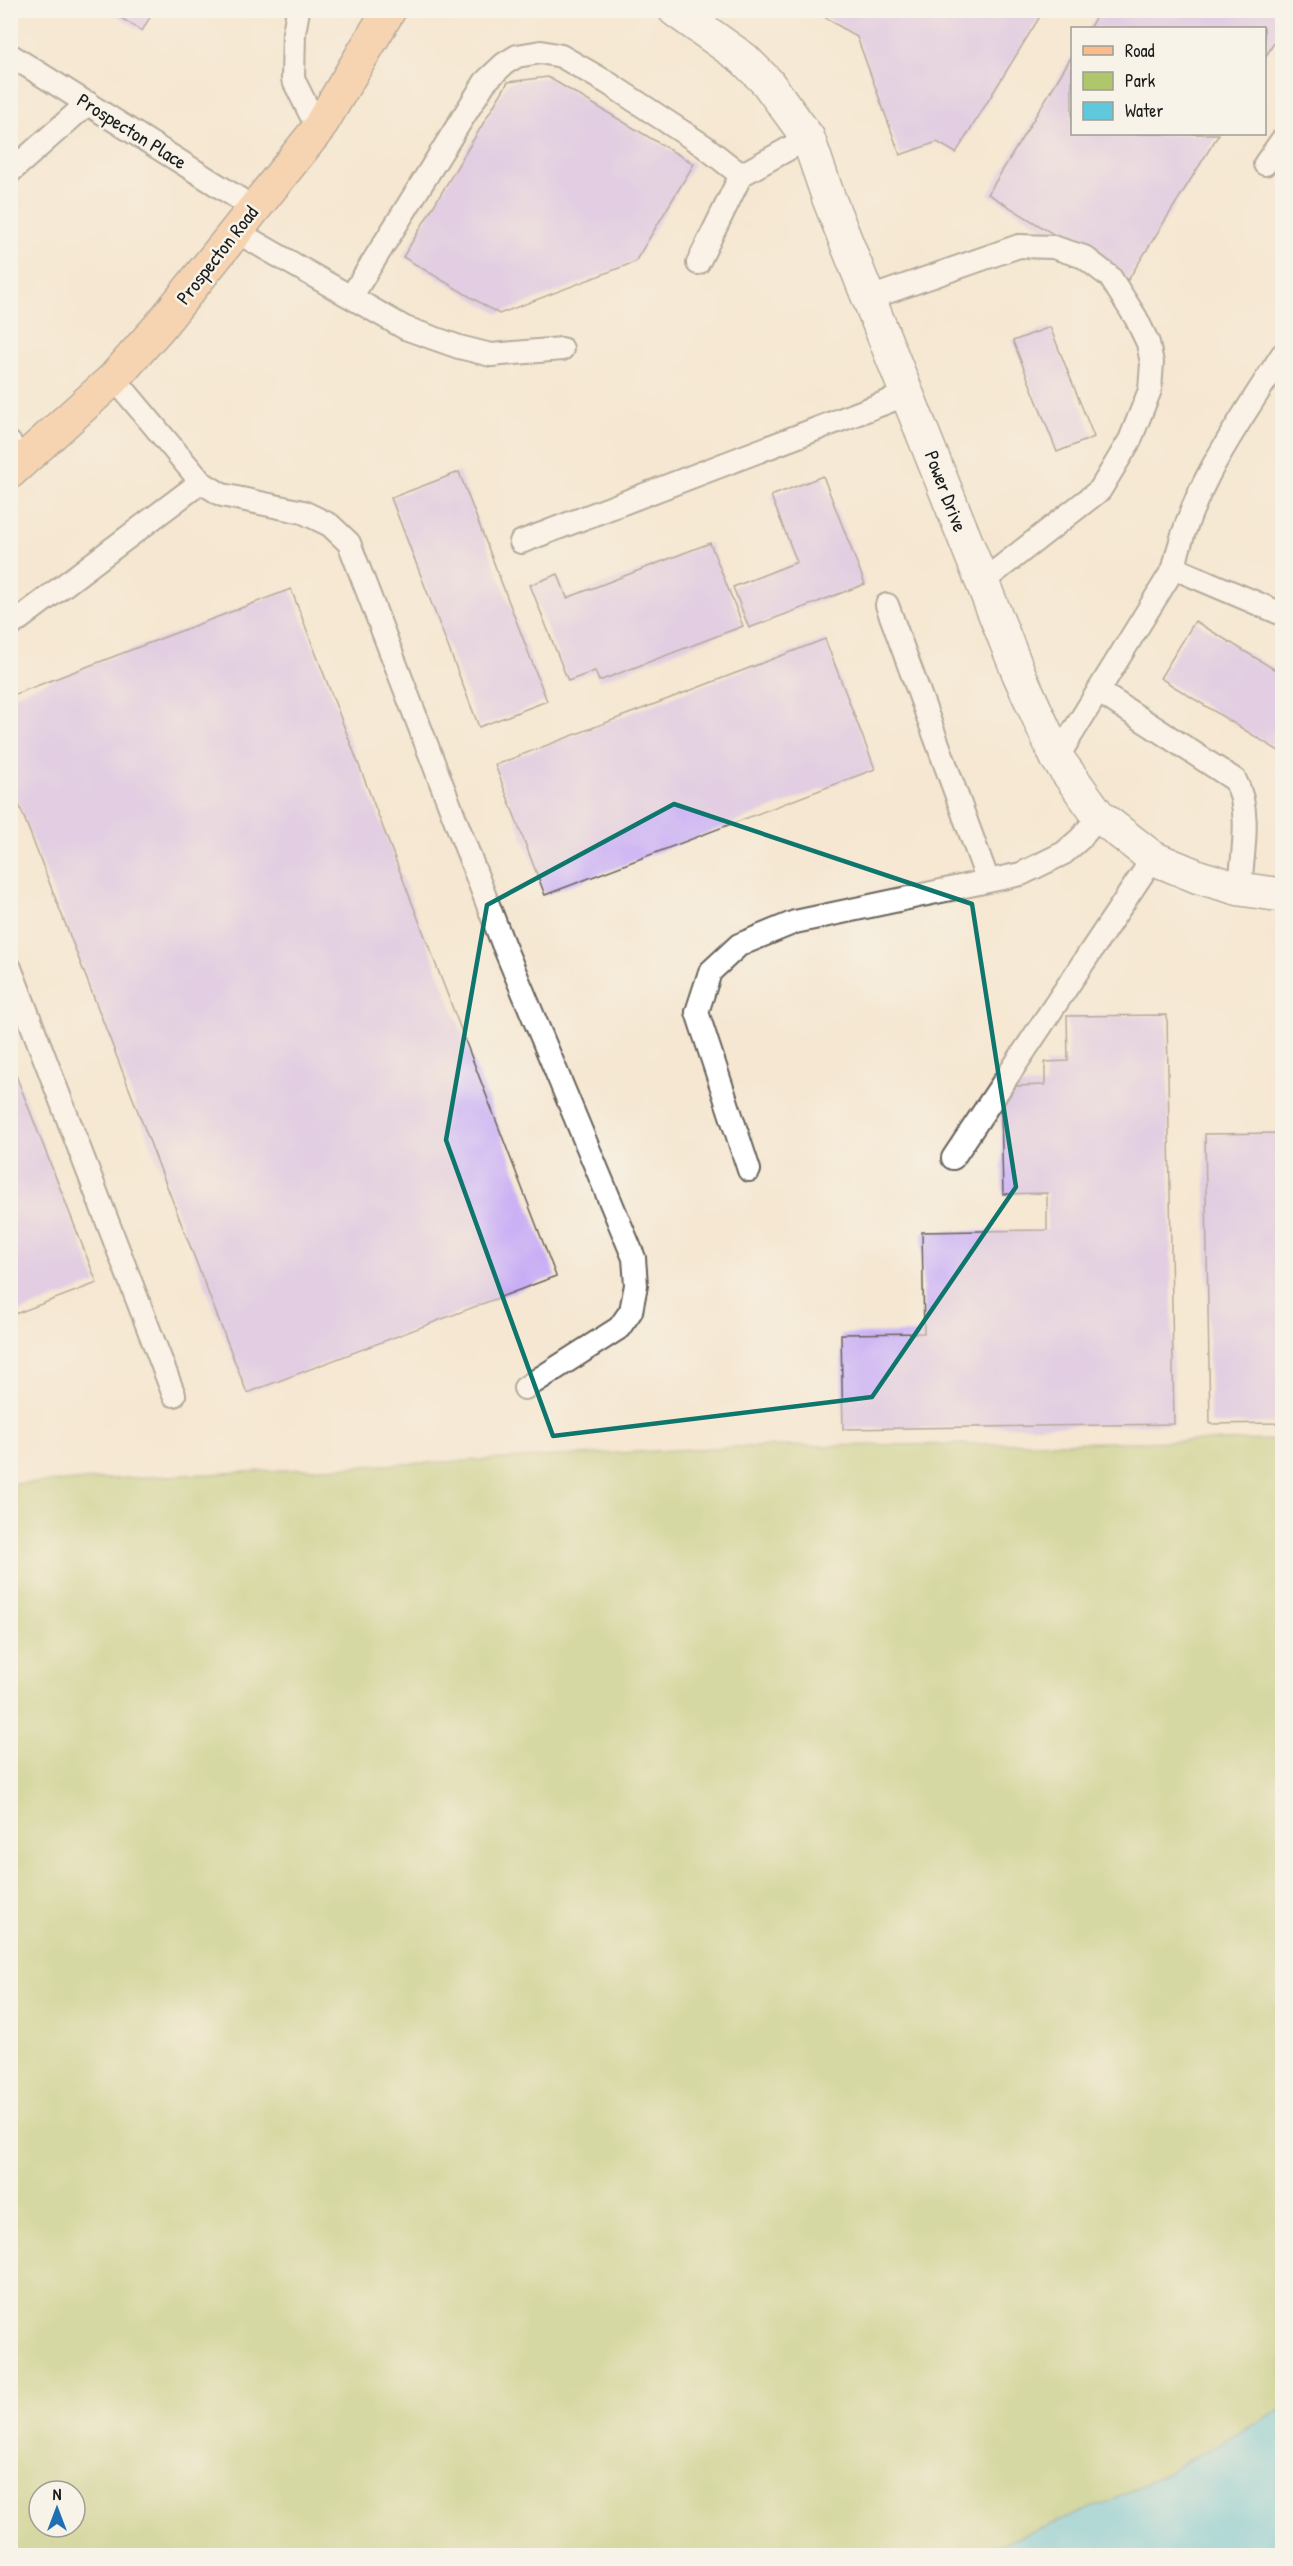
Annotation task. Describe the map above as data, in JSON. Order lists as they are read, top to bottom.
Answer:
{
  "streets": {
    "main road": ["Prospecton Road"],
    "street": ["Power Drive"],
    "lane": ["Prospecton Place"]
  },
  "crossings": [
    ["Prospecton Place", "Prospecton Road"]
  ],
  "legend": ["Road", "Park", "Water"],
  "north": "top"
}
